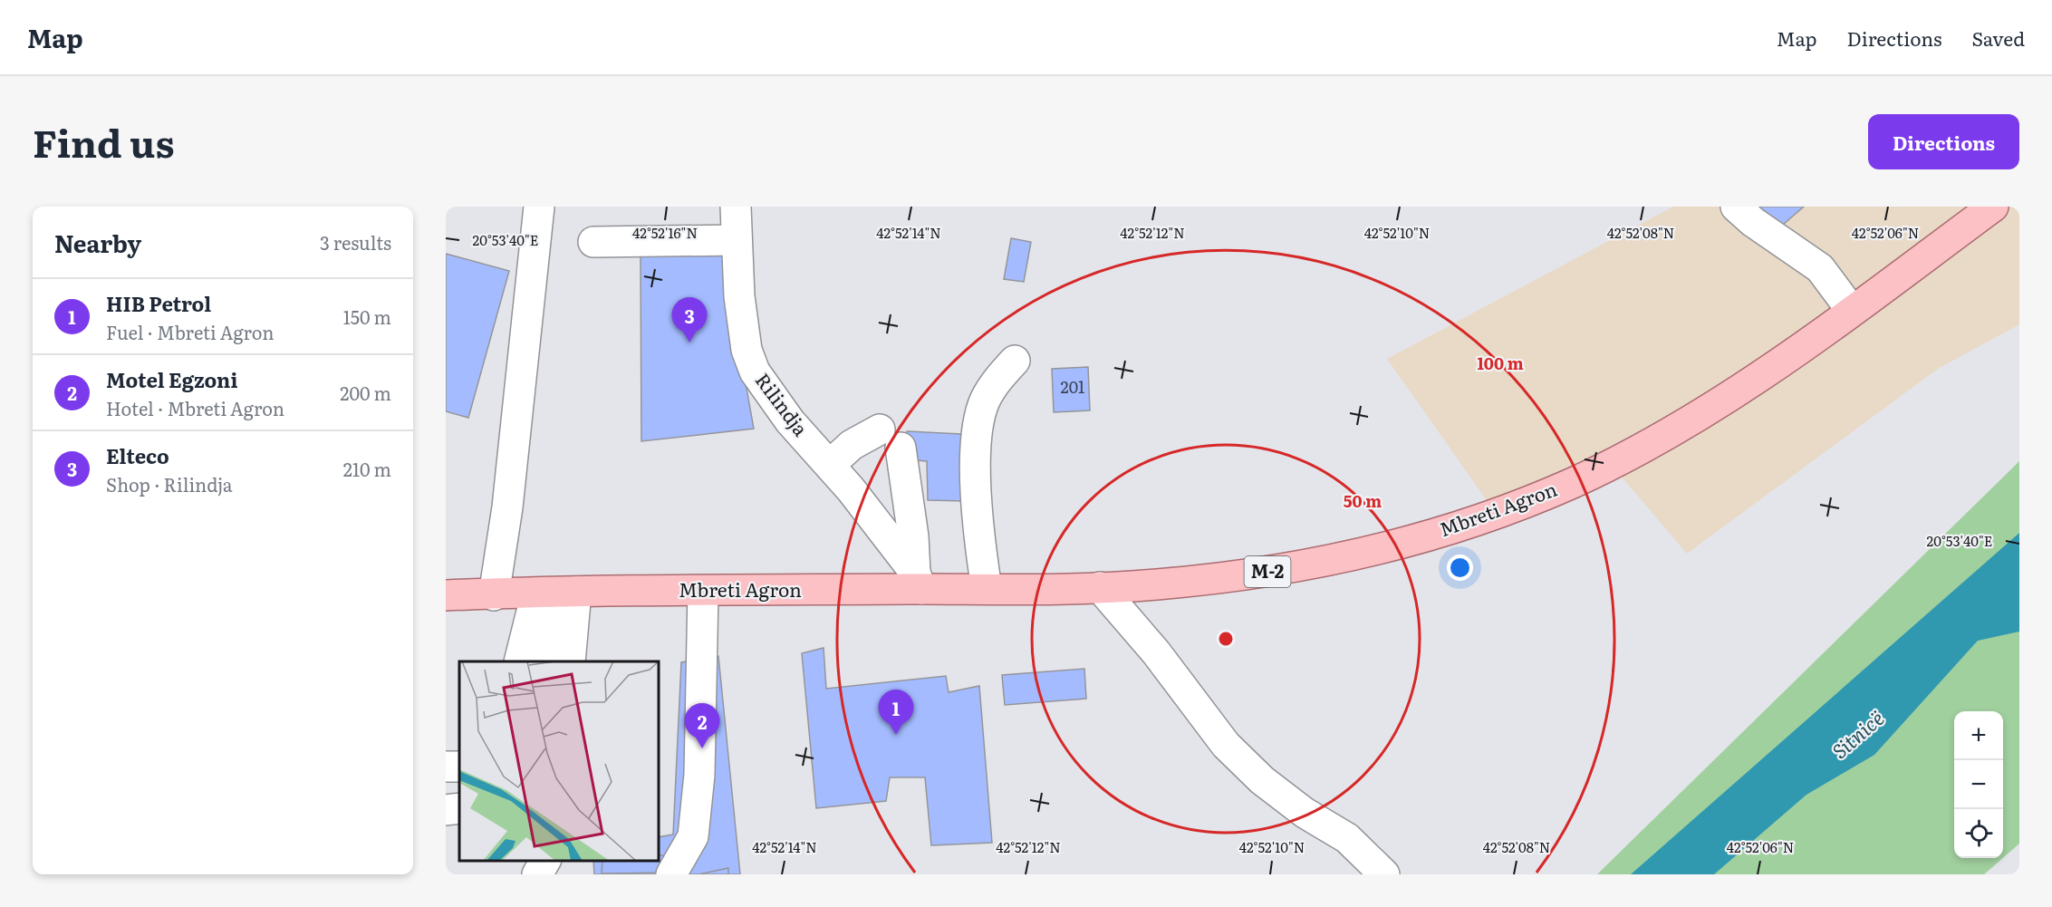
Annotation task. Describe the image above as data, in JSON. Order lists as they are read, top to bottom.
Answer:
{
  "streets": {
    "main road": ["Mbreti Agron", "M-2"],
    "street": ["Rilindja"]
  },
  "crossings": [
    ["Rilindja", "Mbreti Agron"]
  ],
  "water": ["Sitnicë"],
  "house_numbers": ["201"],
  "page": {
    "header": "Map",
    "nav": ["Map", "Directions", "Saved"],
    "title": "Find us",
    "buttons": "Directions",
    "heading": ["Nearby", "3 results"],
    "list": [
      {
        "mark": "1",
        "name": "HIB Petrol",
        "note": "Fuel · Mbreti Agron",
        "value": "150 m"
      },
      {
        "mark": "2",
        "name": "Motel Egzoni",
        "note": "Hotel · Mbreti Agron",
        "value": "200 m"
      },
      {
        "mark": "3",
        "name": "Elteco",
        "note": "Shop · Rilindja",
        "value": "210 m"
      }
    ],
    "pins": ["3", "1", "2"],
    "map_buttons": ["+", "−"]
  },
  "coordinates": [
    "42°52'16\"N",
    "42°52'14\"N",
    "42°52'12\"N",
    "42°52'10\"N",
    "42°52'08\"N",
    "42°52'06\"N",
    "20°53'40\"E"
  ],
  "rings": ["100 m", "50 m"]
}
